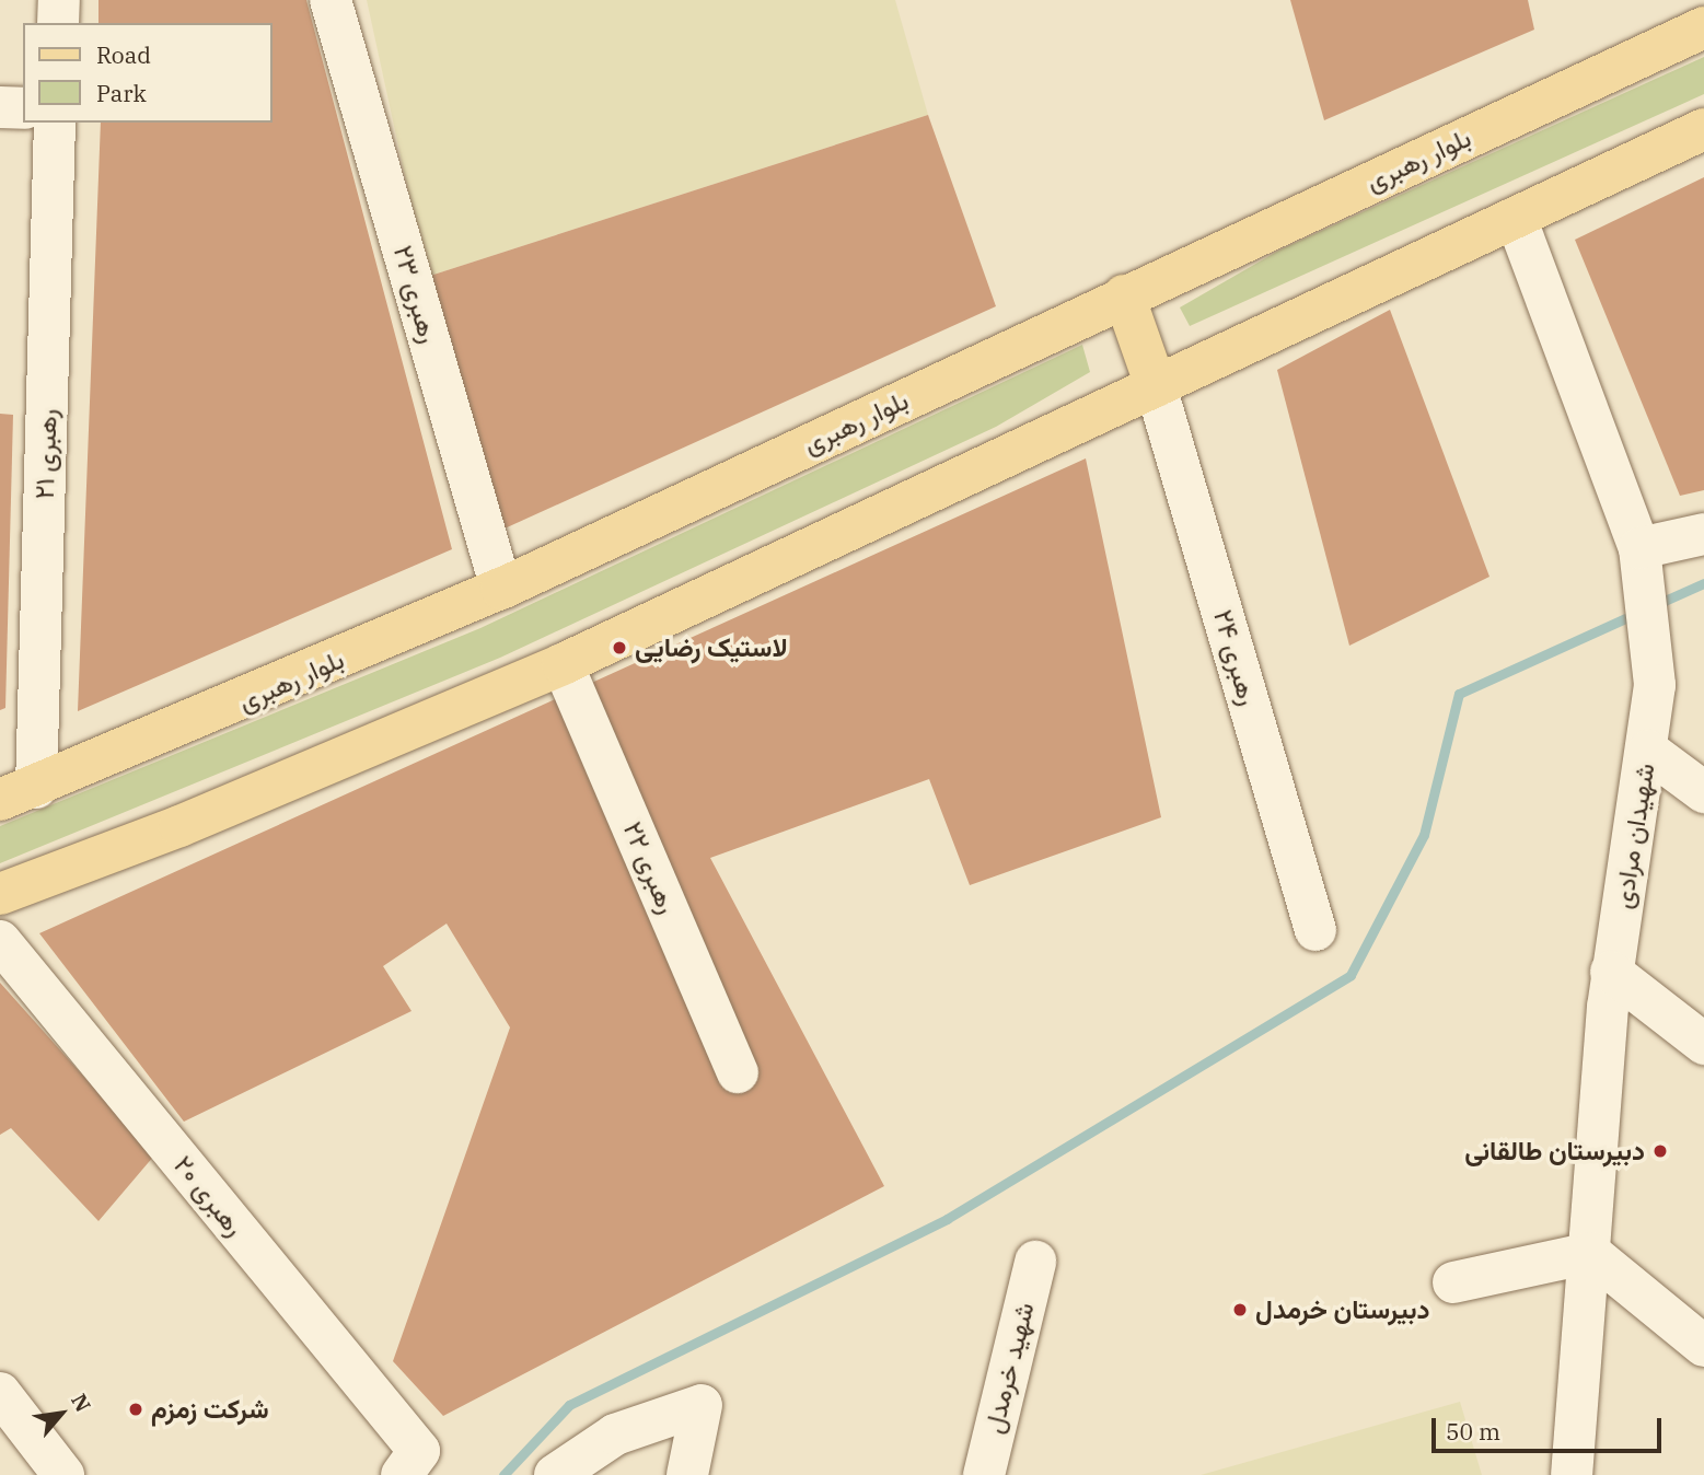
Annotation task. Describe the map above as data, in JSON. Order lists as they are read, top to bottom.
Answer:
{
  "streets": {
    "main road": ["بلوار رهبری"],
    "street": [
      "رهبری ۲۳",
      "رهبری ۲۱",
      "رهبری ۲۴",
      "شهیدان مرادی",
      "رهبری ۲۲",
      "رهبری ۲۰",
      "شهید خرمدل"
    ]
  },
  "crossings": [
    ["بلوار رهبری", "رهبری ۲۳"],
    ["بلوار رهبری", "رهبری ۲۱"]
  ],
  "places": [
    "لاستیک رضایی",
    "دبیرستان طالقانی",
    "دبیرستان خرمدل",
    "شرکت زمزم"
  ],
  "legend": ["Road", "Park"],
  "scale_bar": "50 m",
  "north": "top right"
}
